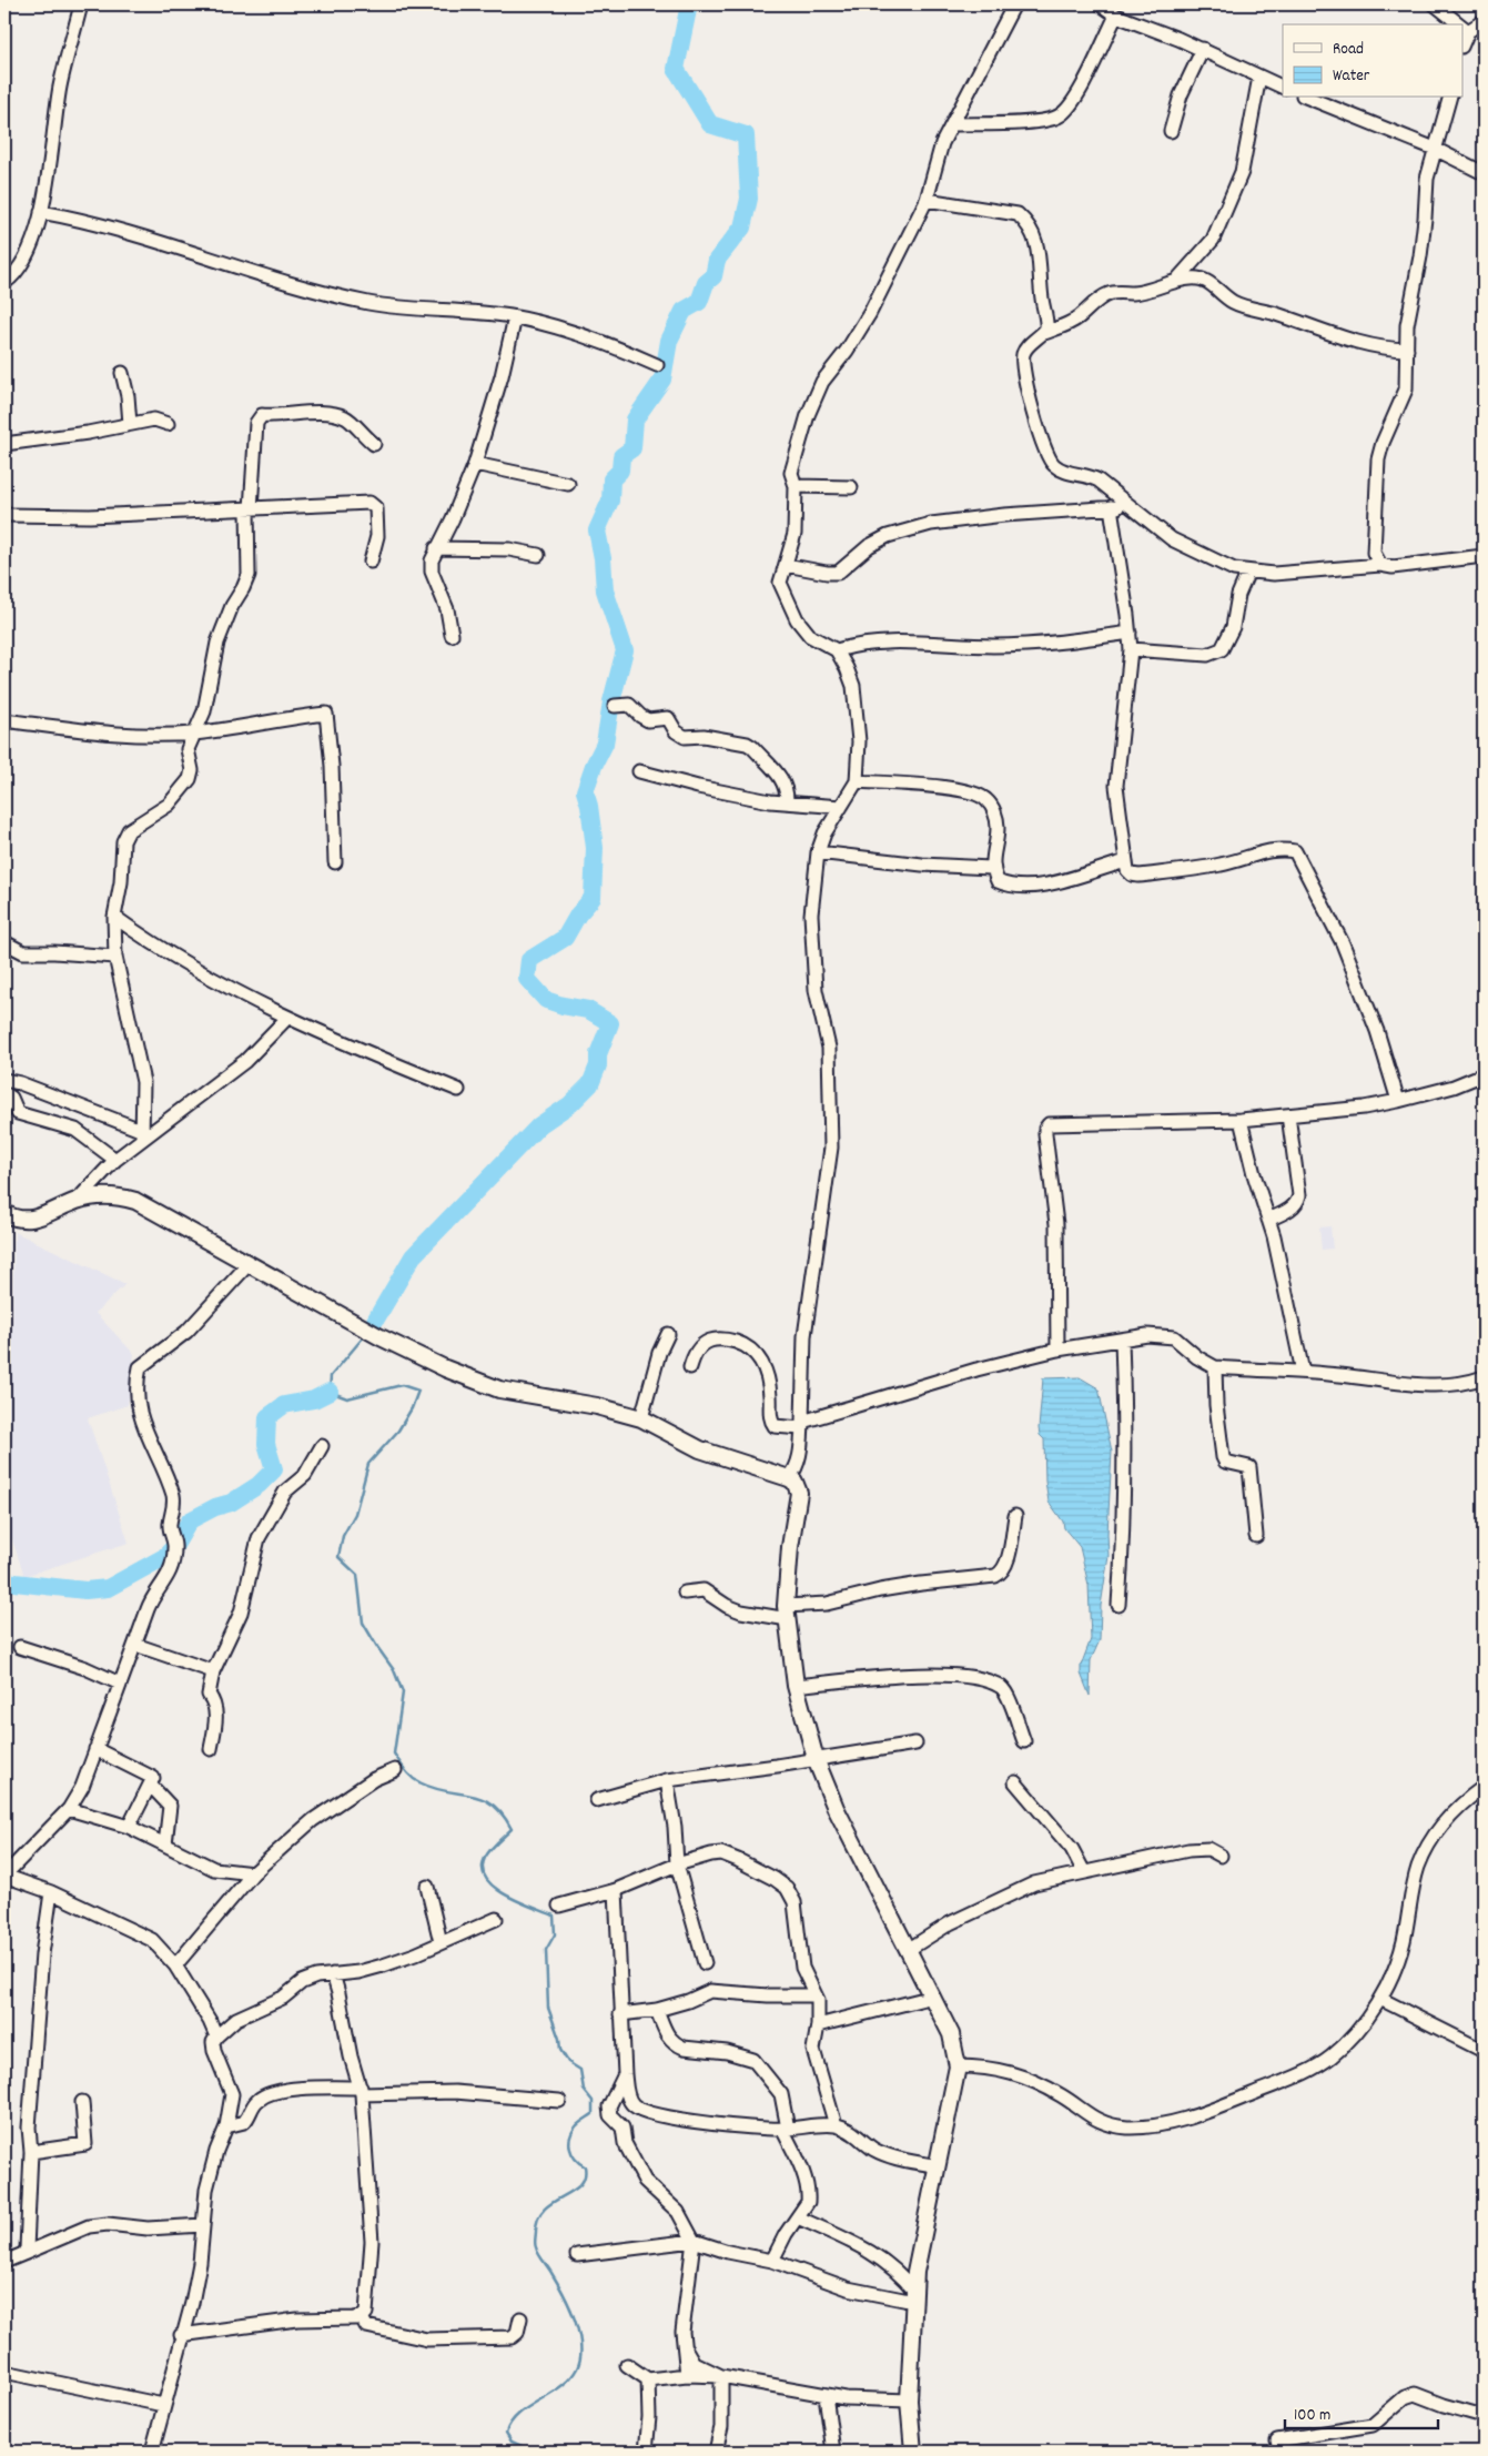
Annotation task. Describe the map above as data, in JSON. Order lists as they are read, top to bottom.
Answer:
{
  "legend": ["Road", "Water"],
  "scale_bar": "100 m"
}
